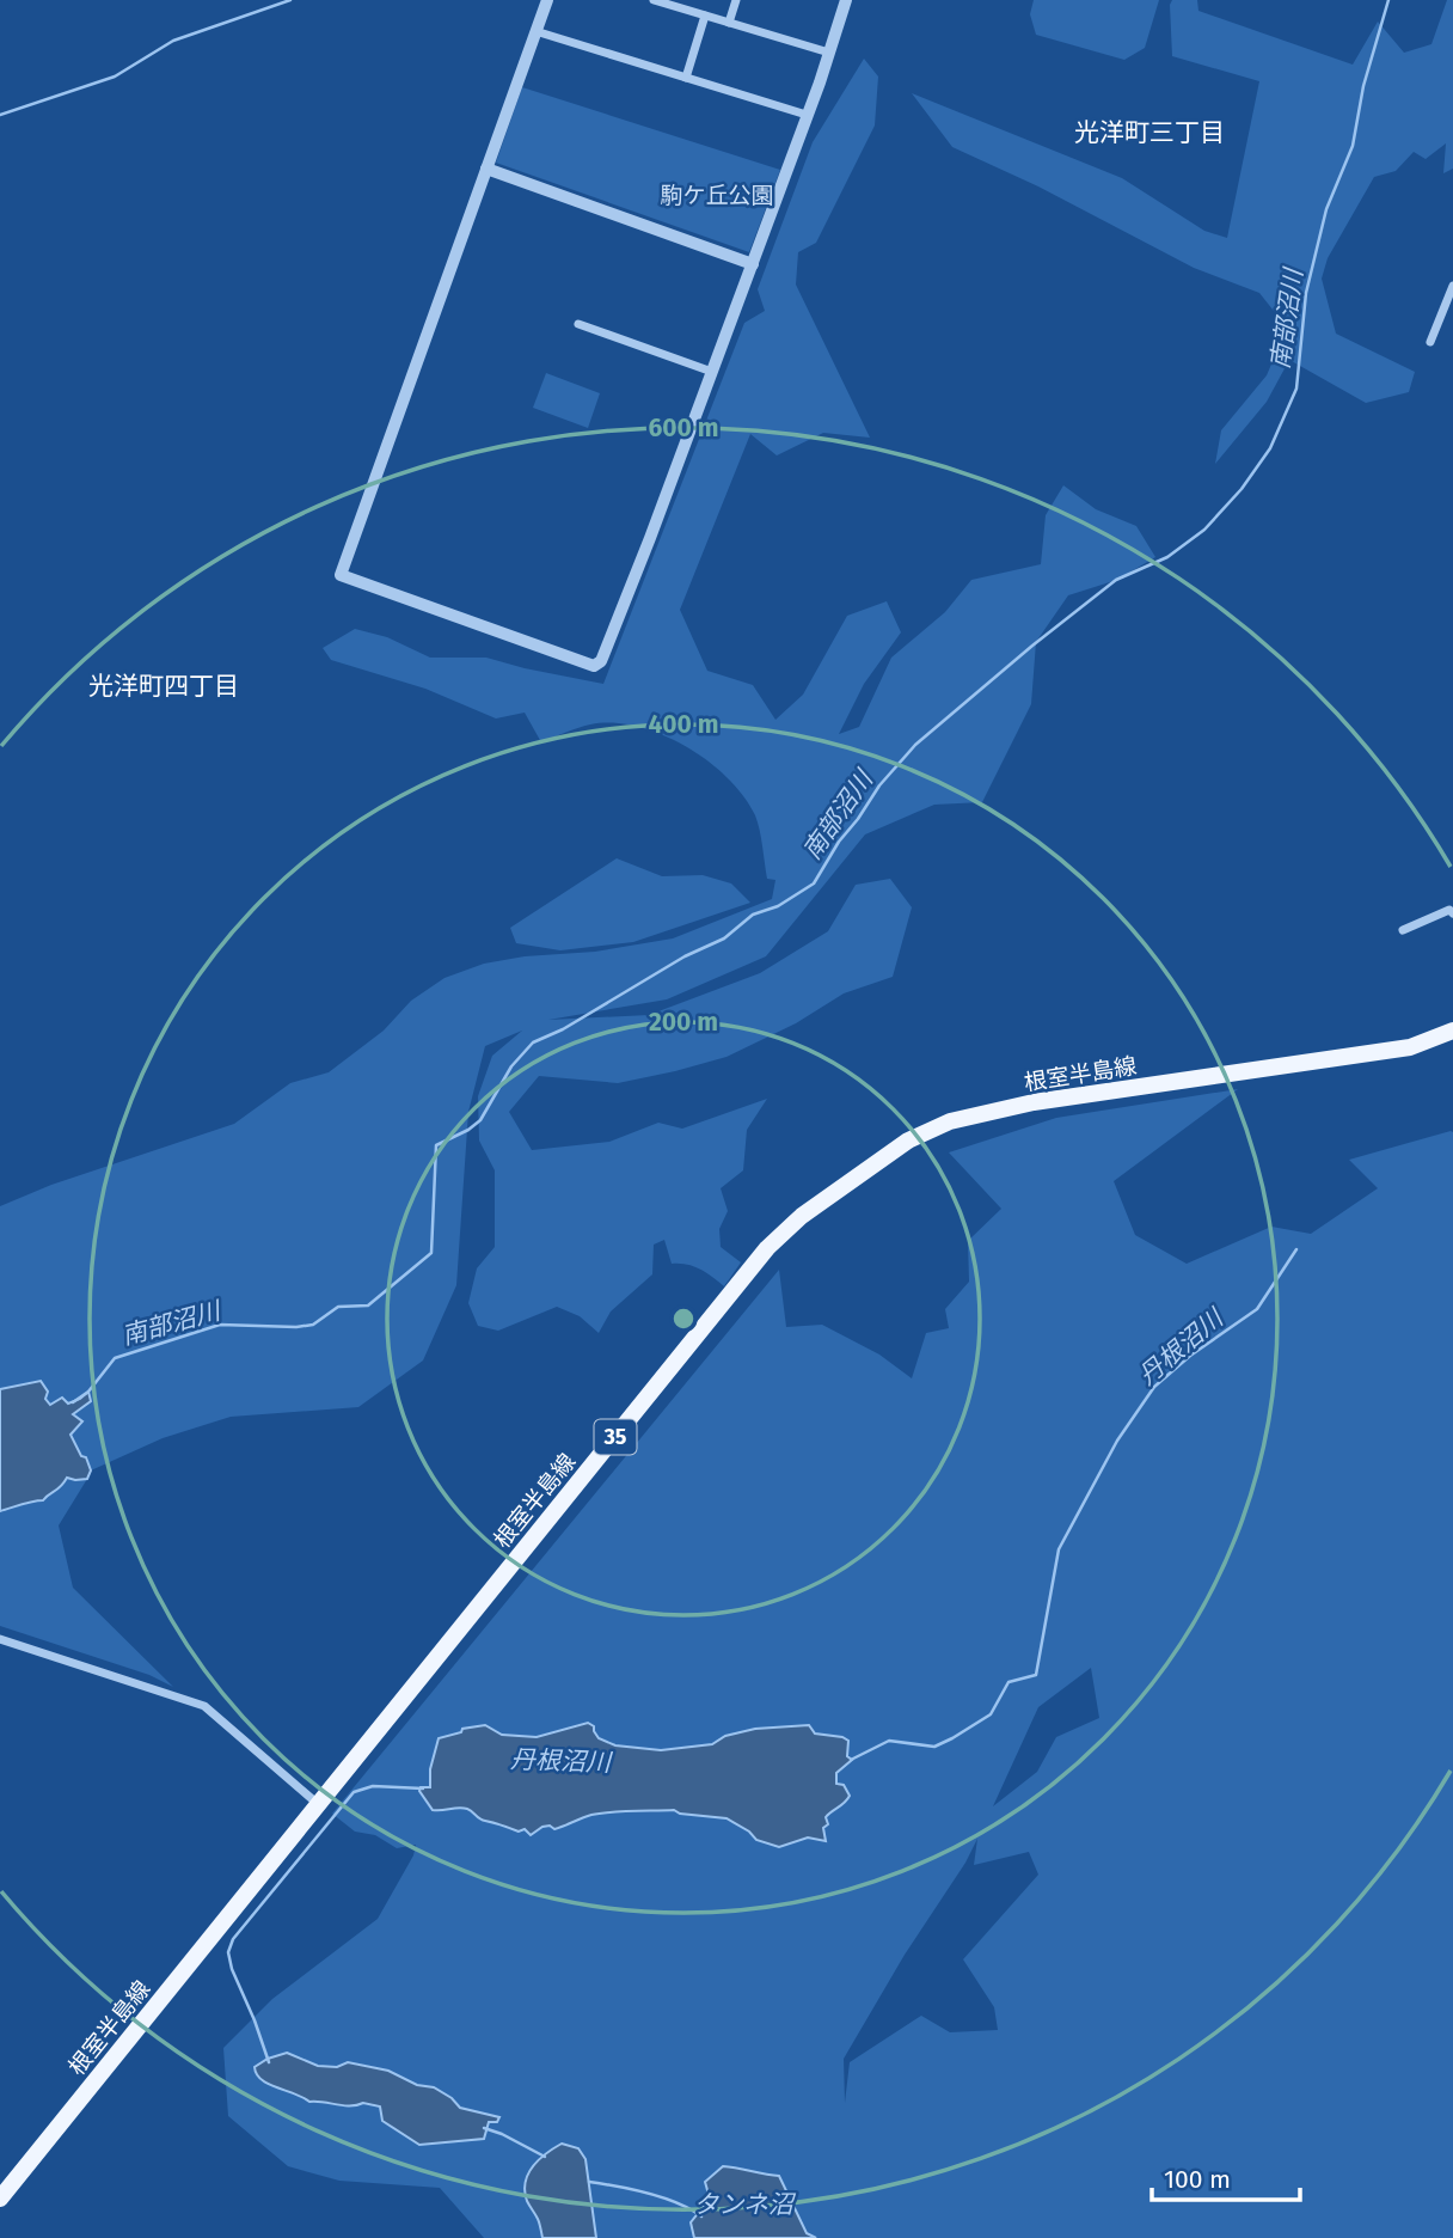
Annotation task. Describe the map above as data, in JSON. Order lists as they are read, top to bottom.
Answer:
{
  "streets": {
    "main road": ["根室半島線", "35"]
  },
  "districts": ["光洋町三丁目", "光洋町四丁目"],
  "water": ["南部沼川", "丹根沼川", "タンネ沼"],
  "parks": ["駒ケ丘公園"],
  "scale_bar": "100 m",
  "rings": ["600 m", "400 m", "200 m"]
}
